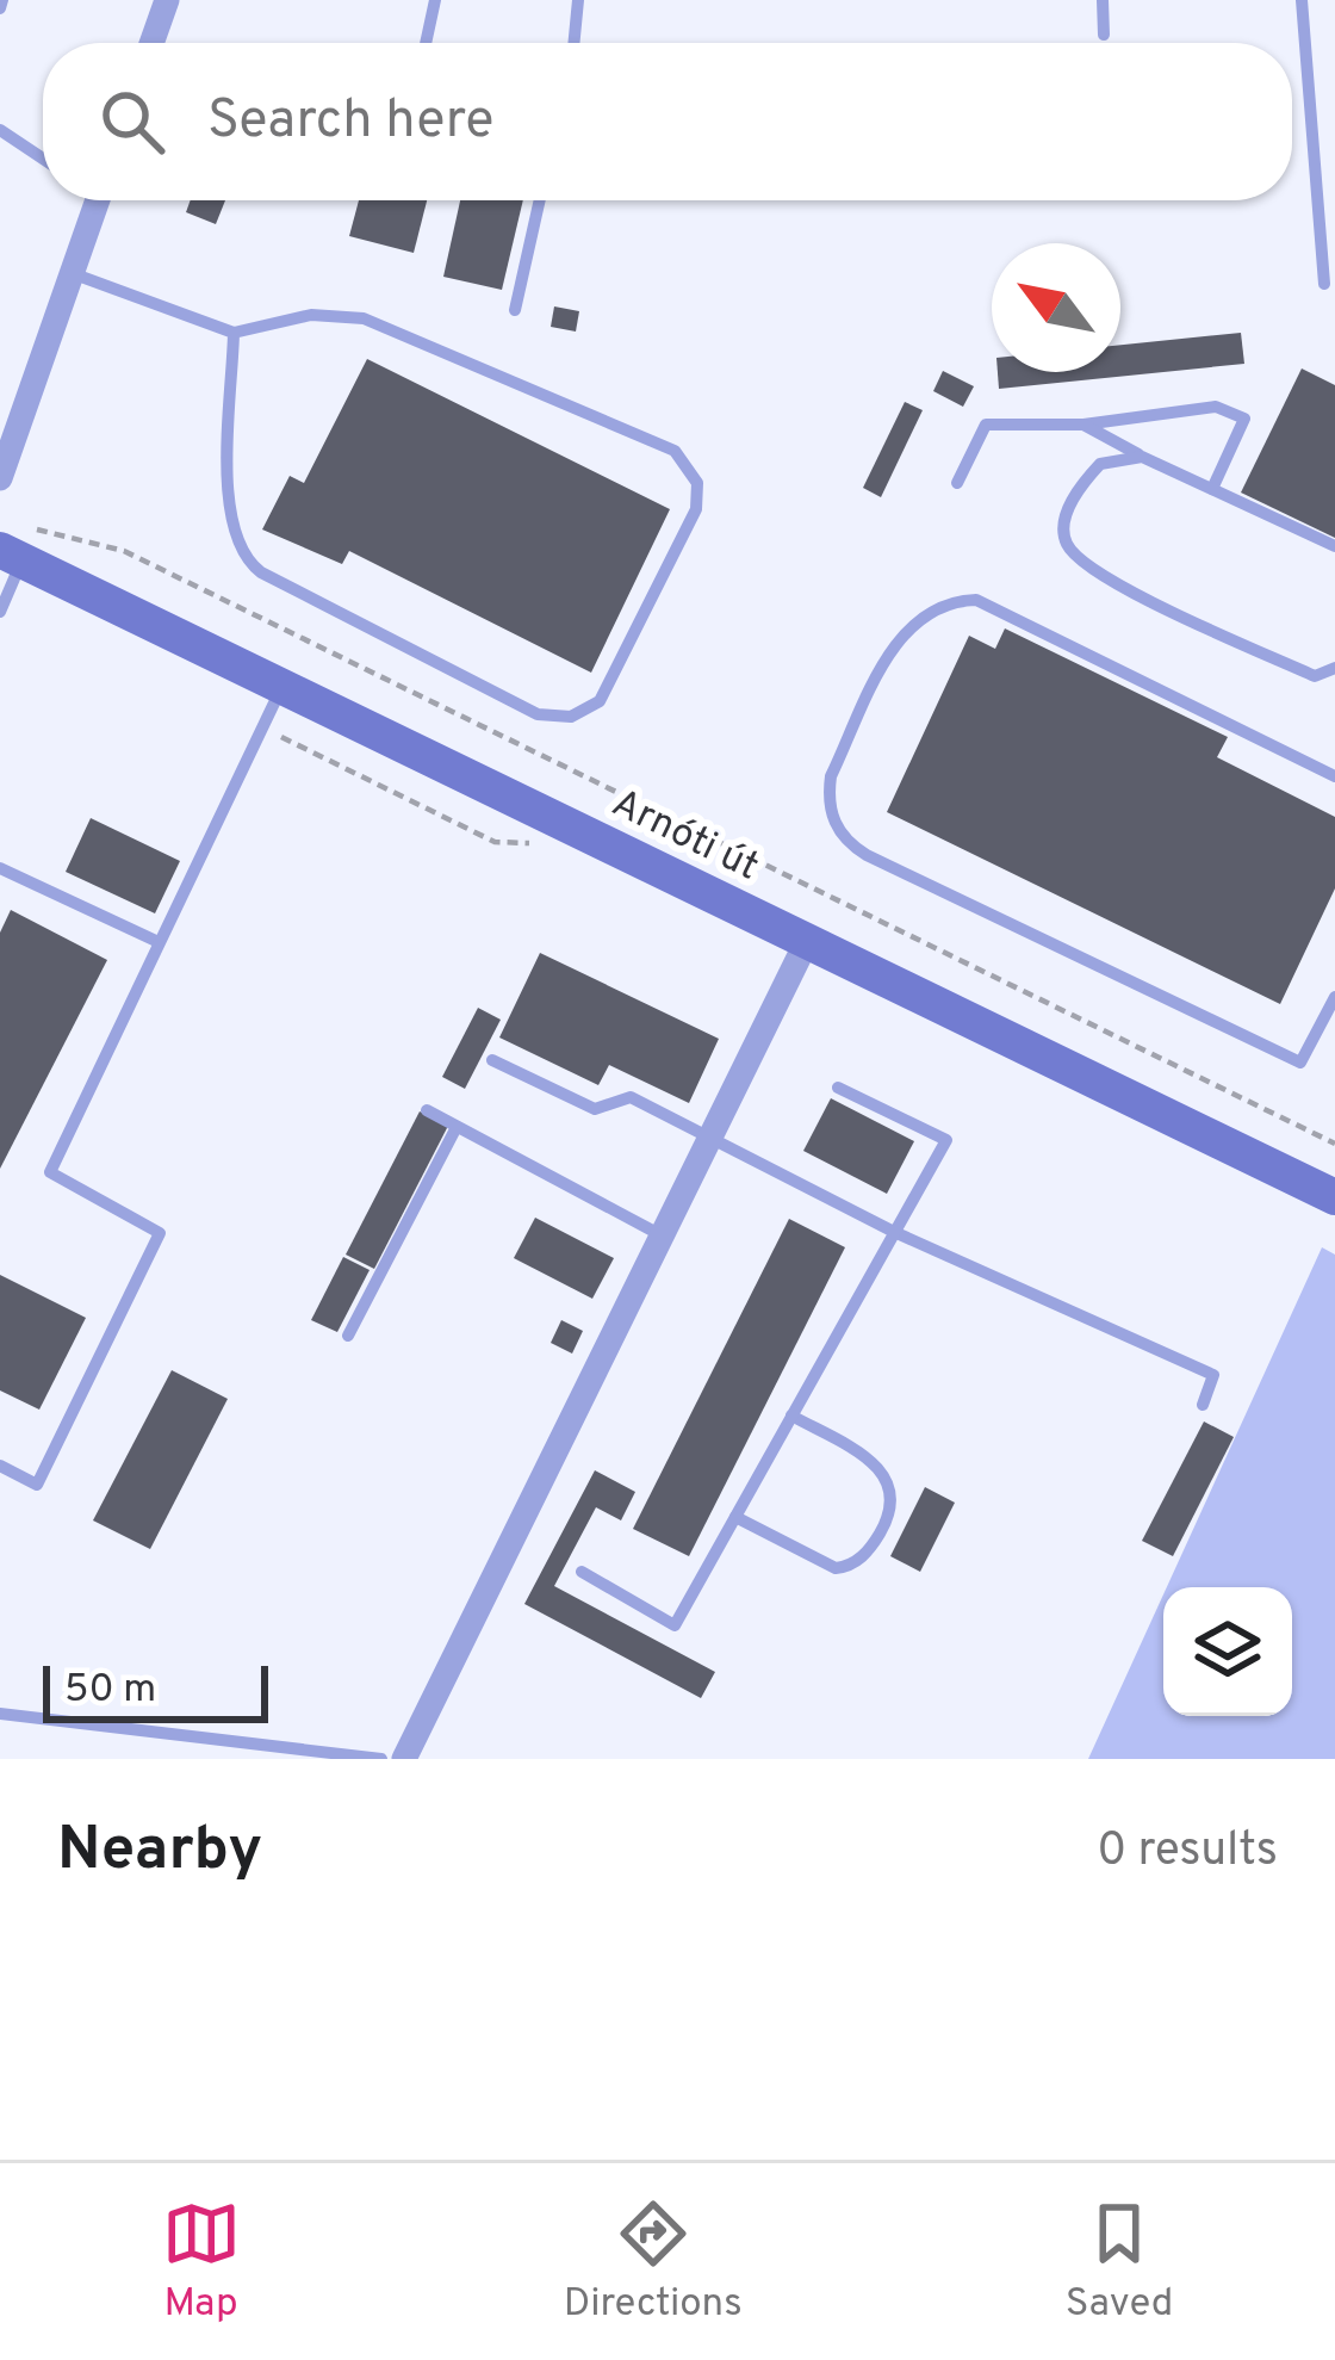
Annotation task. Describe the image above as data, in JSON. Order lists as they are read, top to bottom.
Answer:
{
  "streets": {
    "main road": ["Arnóti út"]
  },
  "scale_bar": "50 m",
  "north": "top left",
  "page": {
    "search": "Search here",
    "scale": "50 m",
    "heading": ["Nearby", "0 results"],
    "nav": ["Map", "Directions", "Saved"]
  }
}
